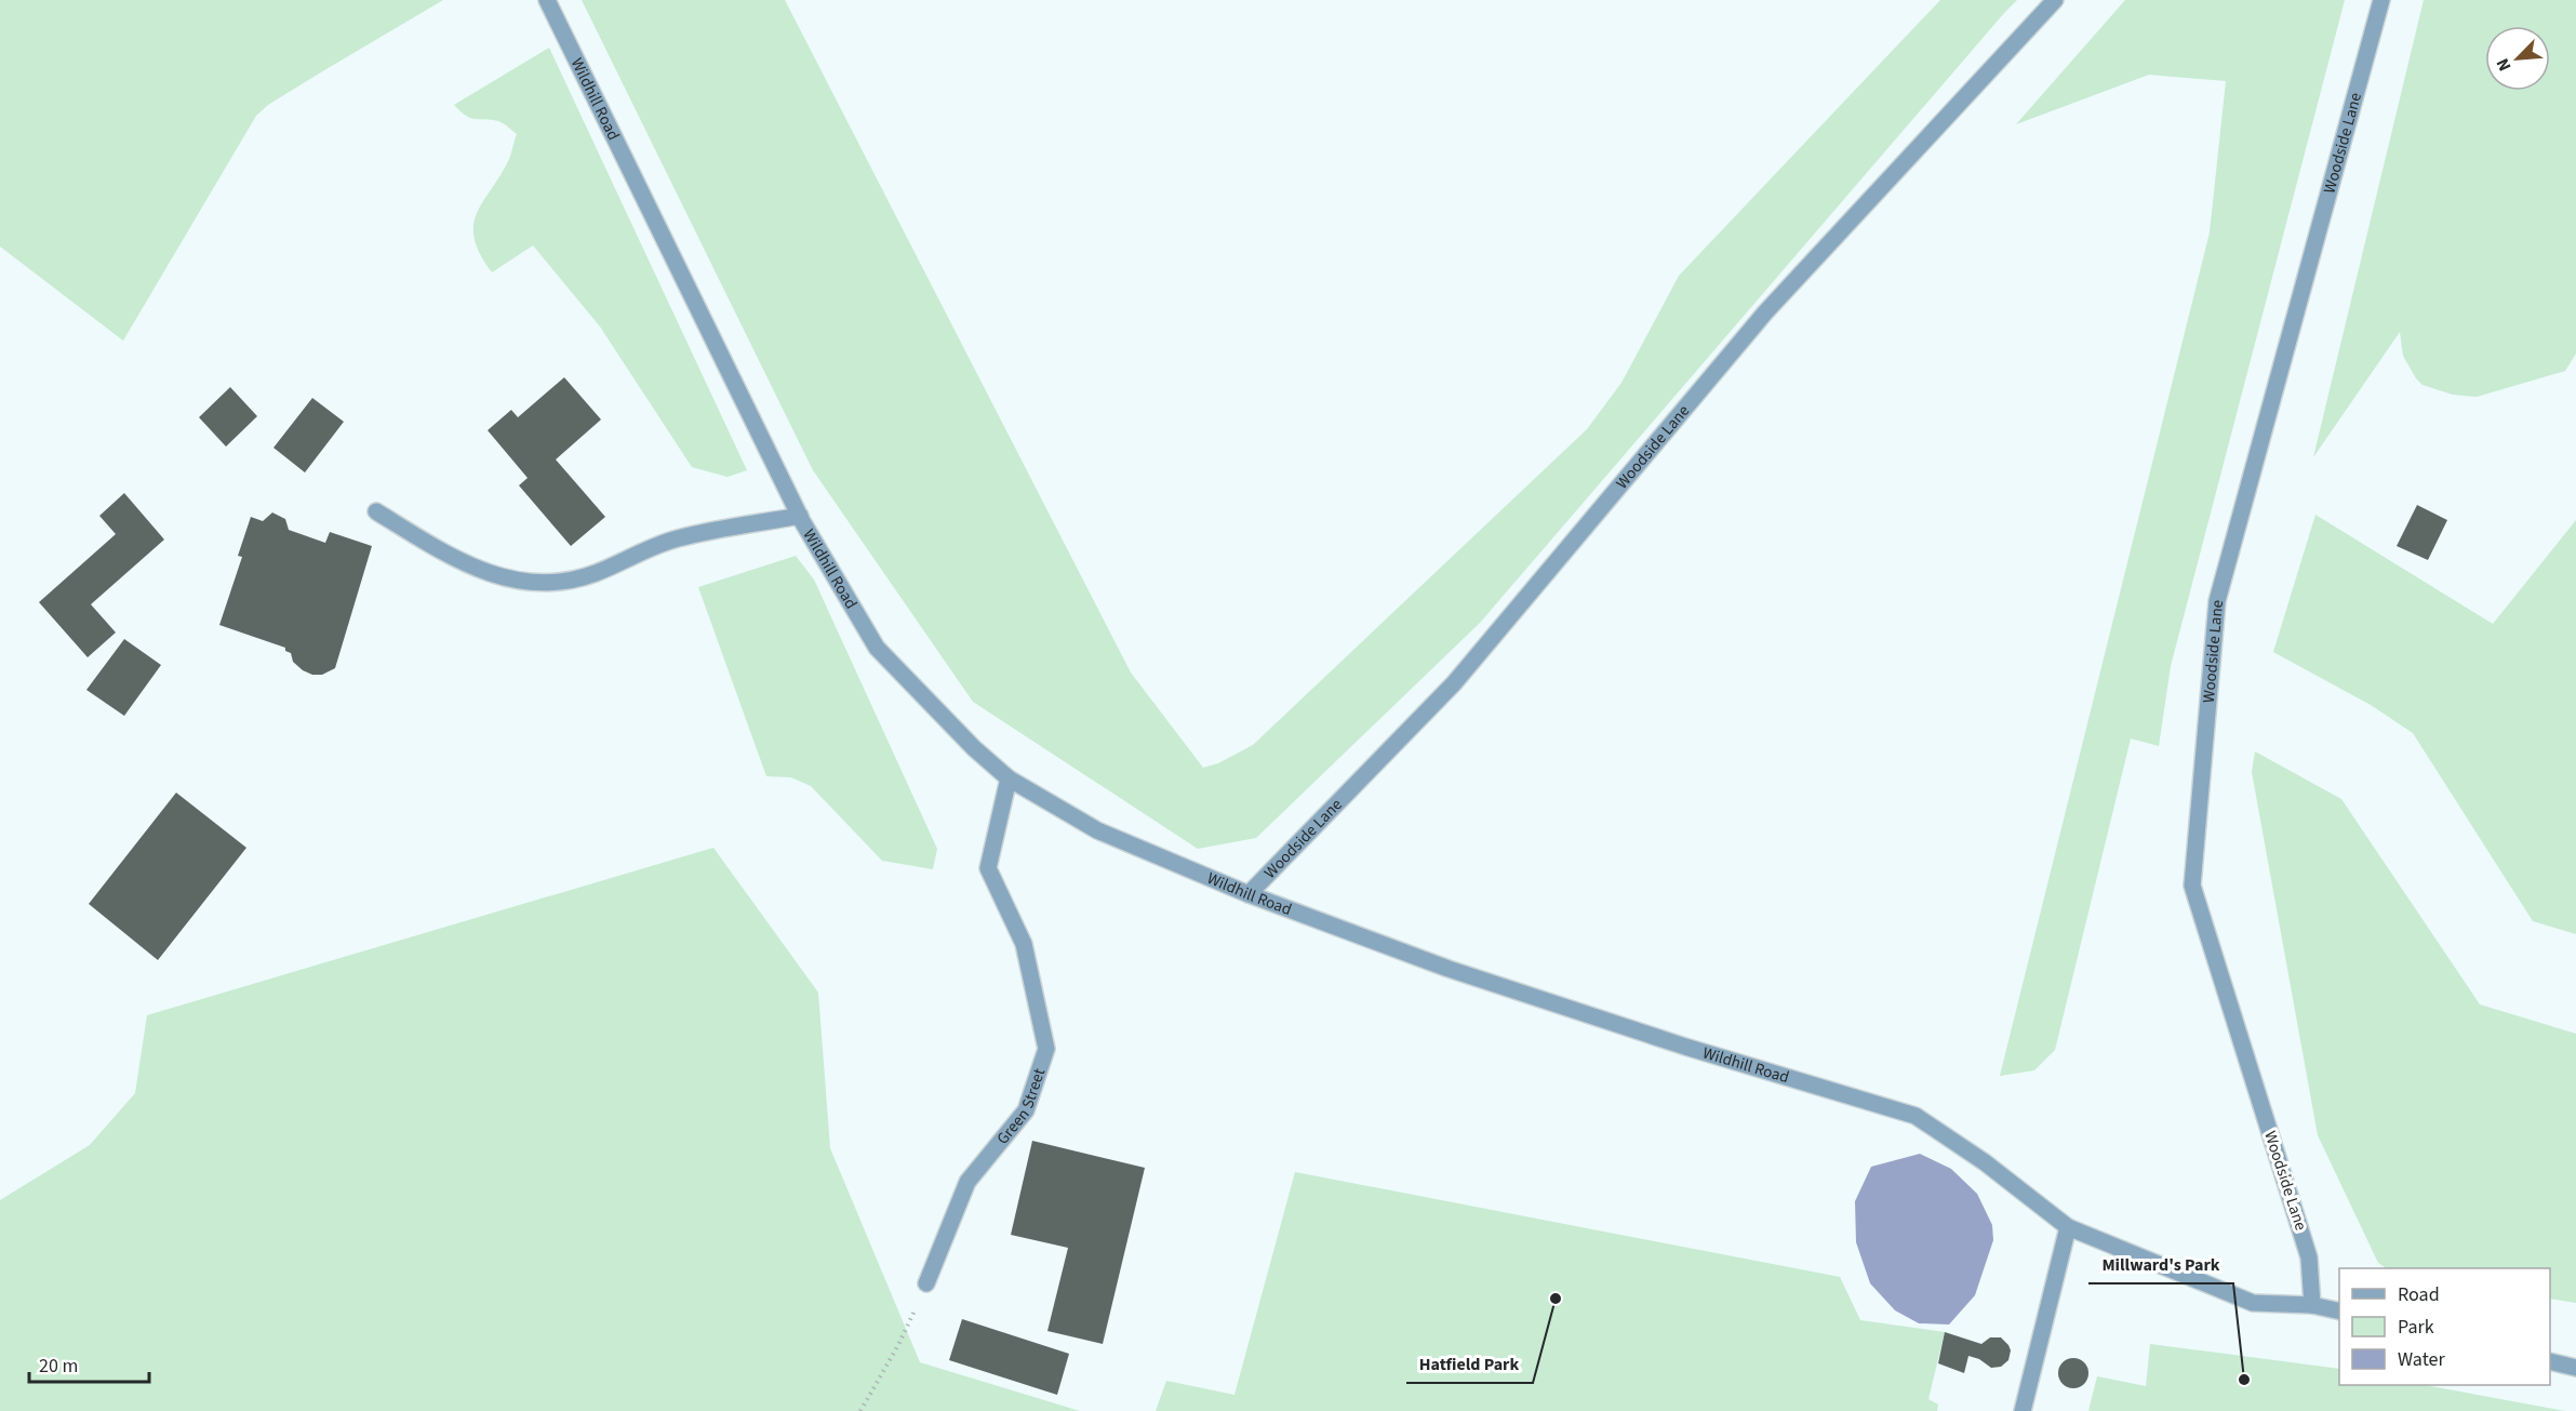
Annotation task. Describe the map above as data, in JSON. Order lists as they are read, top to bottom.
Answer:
{
  "streets": {
    "street": ["Wildhill Road", "Woodside Lane", "Green Street"]
  },
  "crossings": [
    ["Wildhill Road", "Woodside Lane"],
    ["Wildhill Road", "Green Street"]
  ],
  "places": ["Hatfield Park", "Millward's Park"],
  "legend": ["Road", "Park", "Water"],
  "scale_bar": "20 m",
  "north": "bottom left"
}
